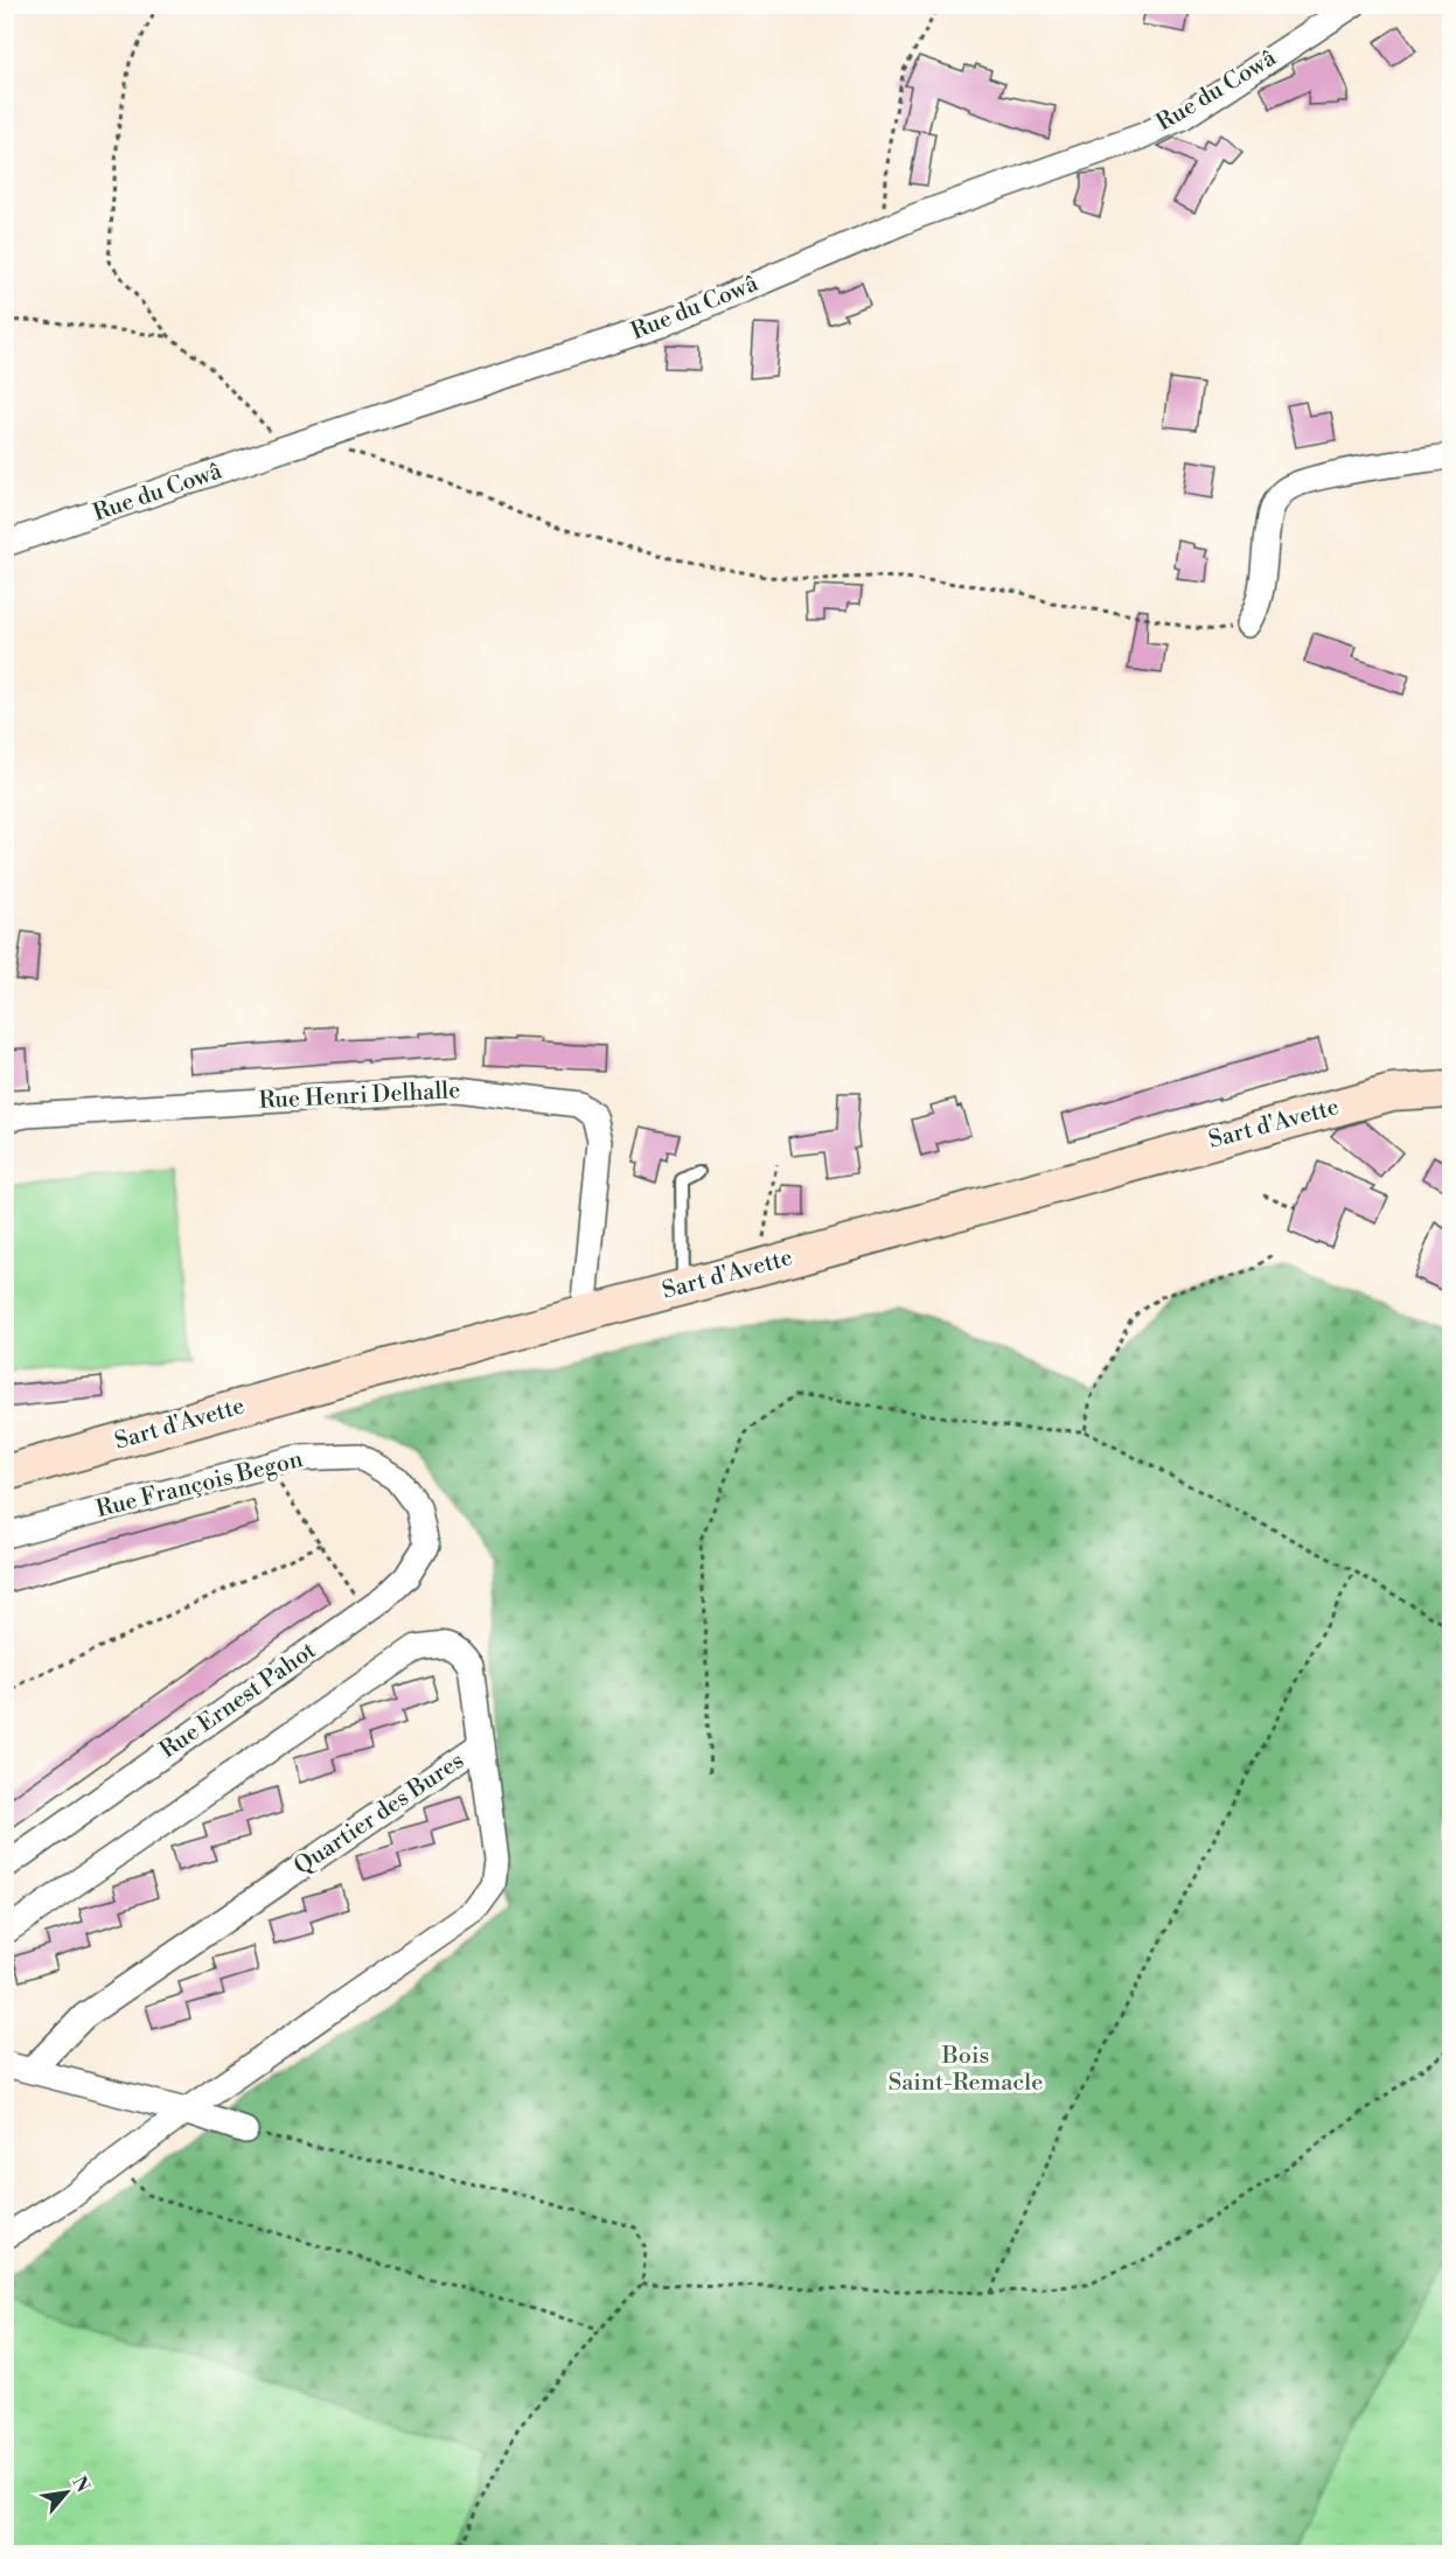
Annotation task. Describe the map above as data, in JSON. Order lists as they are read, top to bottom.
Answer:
{
  "streets": {
    "street": [
      "Rue du Cowâ",
      "Rue Henri Delhalle",
      "Sart d'Avette",
      "Rue François Begon",
      "Rue Ernest Pahot",
      "Quartier des Bures"
    ]
  },
  "crossings": [
    ["Rue Henri Delhalle", "Sart d'Avette"],
    ["Rue François Begon", "Rue Ernest Pahot"]
  ],
  "parks": ["Bois Saint-Remacle"],
  "north": "top right"
}
